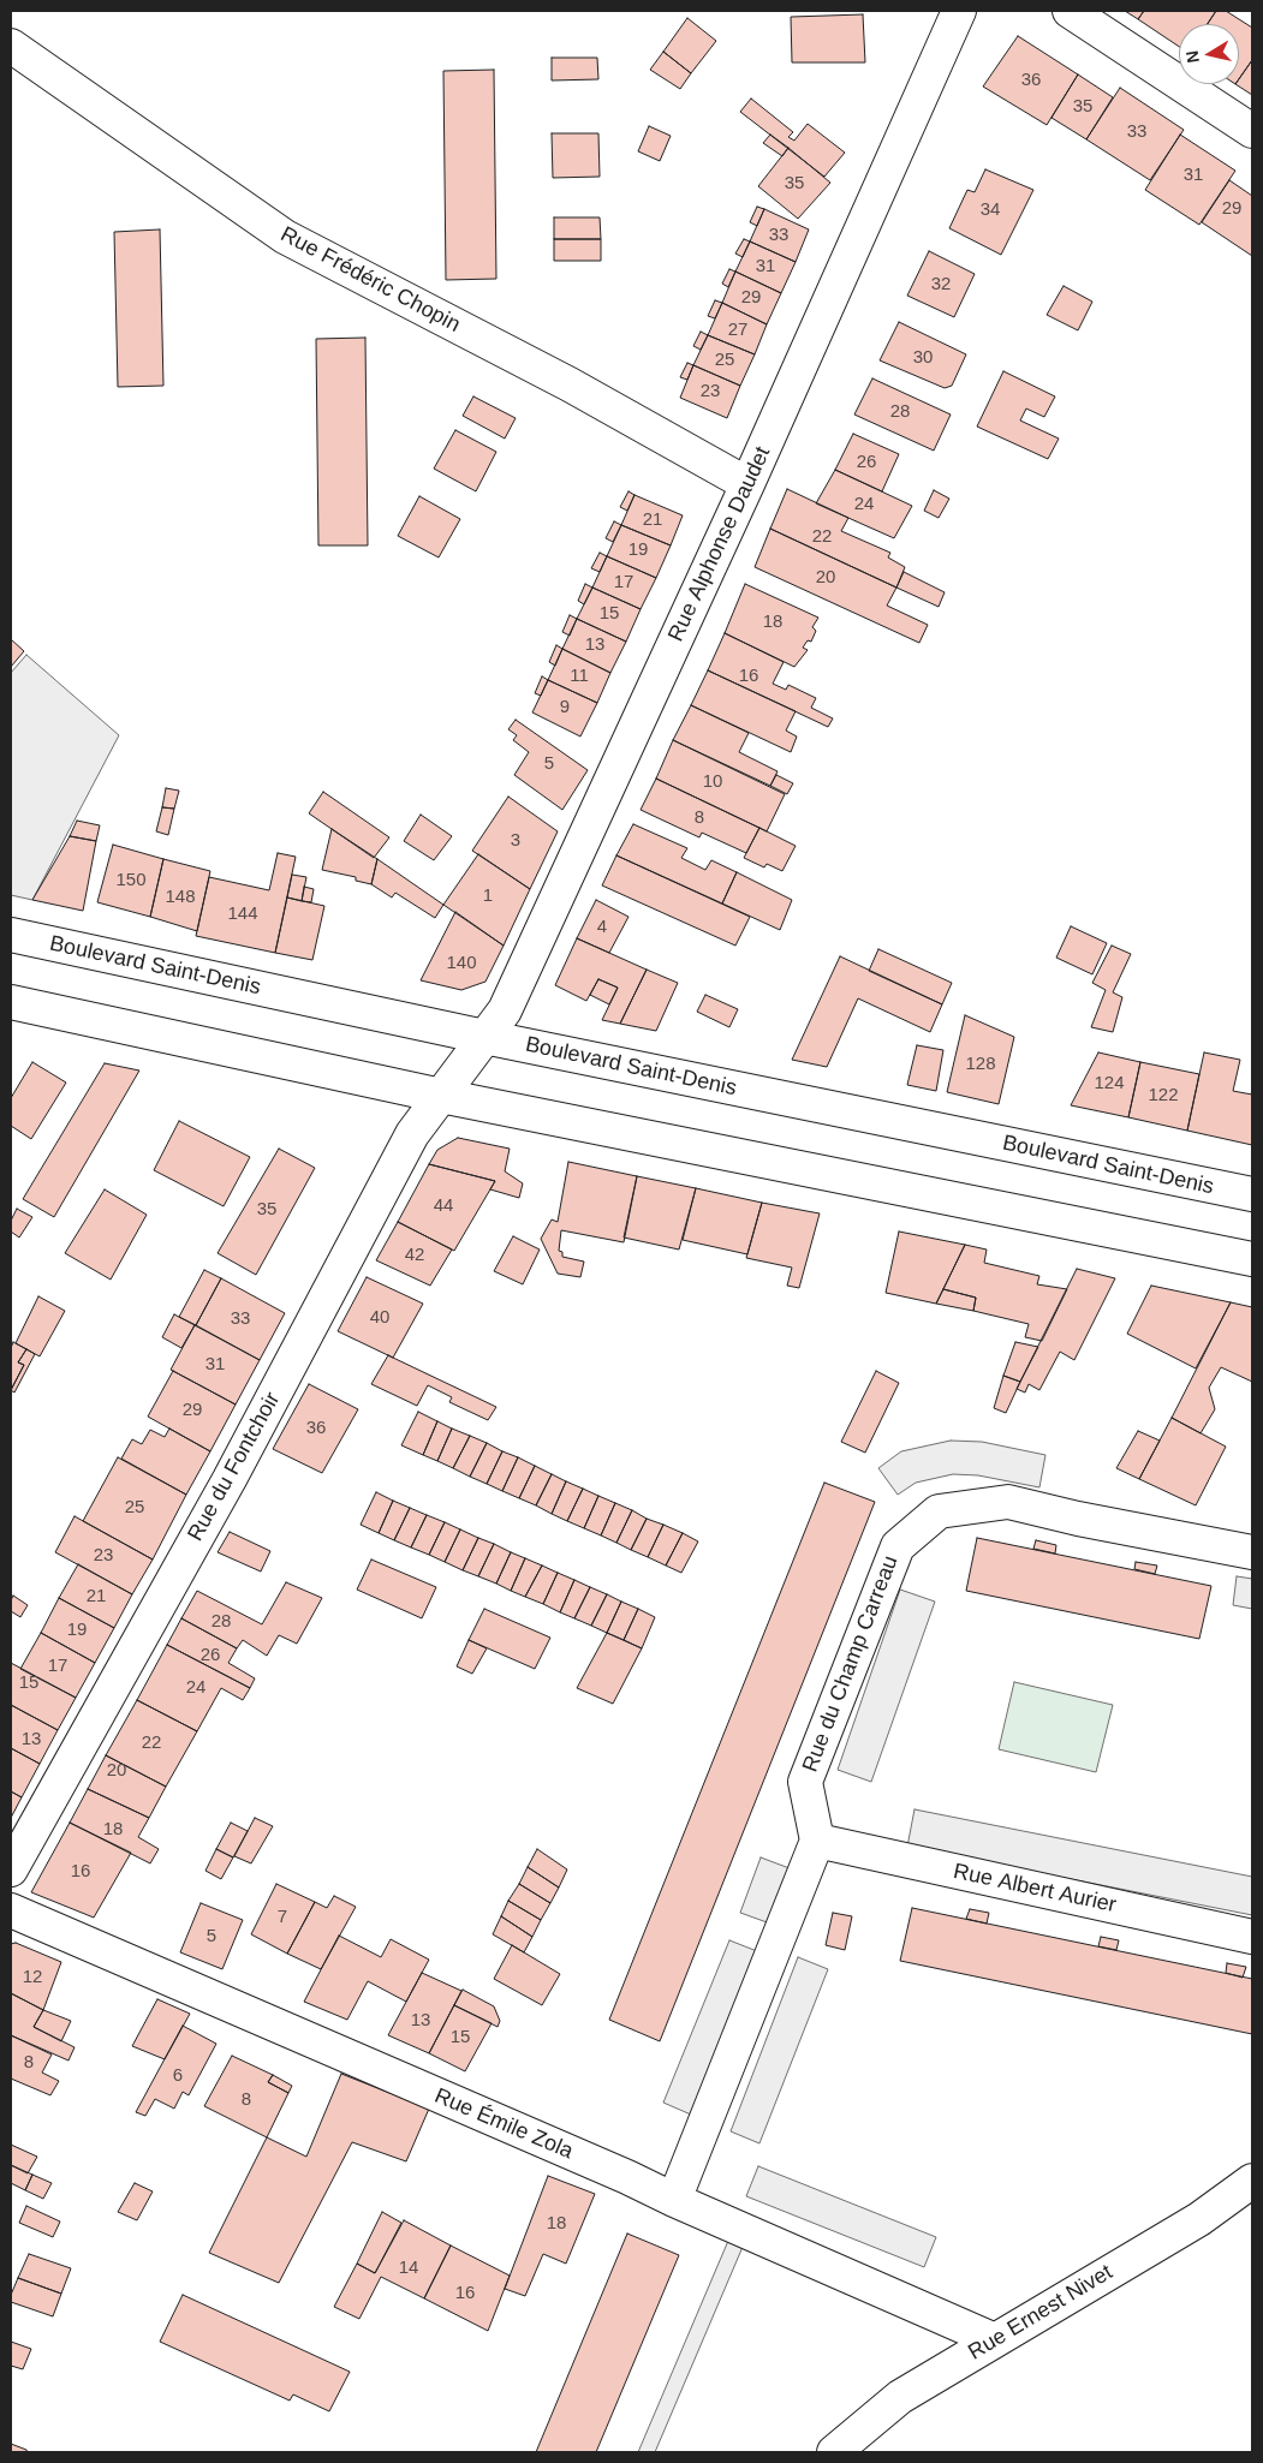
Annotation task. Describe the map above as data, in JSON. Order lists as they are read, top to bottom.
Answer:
{
  "streets": {
    "street": [
      "Rue Frédéric Chopin",
      "Rue Alphonse Daudet",
      "Boulevard Saint-Denis",
      "Rue du Fontchoir",
      "Rue du Champ Carreau",
      "Rue Albert Aurier",
      "Rue Émile Zola",
      "Rue Ernest Nivet"
    ]
  },
  "crossings": [
    ["Rue Frédéric Chopin", "Rue Alphonse Daudet"],
    ["Rue Alphonse Daudet", "Boulevard Saint-Denis"],
    ["Rue Alphonse Daudet", "Rue du Fontchoir"],
    ["Rue du Champ Carreau", "Rue Albert Aurier"],
    ["Rue Émile Zola", "Rue Ernest Nivet"]
  ],
  "house_numbers": [
    "36",
    "35",
    "33",
    "31",
    "35",
    "29",
    "34",
    "33",
    "31",
    "32",
    "29",
    "27",
    "30",
    "25",
    "23",
    "28",
    "26",
    "24",
    "21",
    "22",
    "19",
    "20",
    "17",
    "15",
    "18",
    "13",
    "11",
    "16",
    "9",
    "5",
    "10",
    "8",
    "3",
    "150",
    "1",
    "148",
    "144",
    "4",
    "140",
    "128",
    "124",
    "122",
    "44",
    "35",
    "42",
    "40",
    "33",
    "31",
    "29",
    "36",
    "25",
    "23",
    "21",
    "28",
    "19",
    "26",
    "17",
    "15",
    "24",
    "13",
    "22",
    "20",
    "18",
    "16",
    "7",
    "5",
    "12",
    "13",
    "15",
    "8",
    "6",
    "8",
    "18",
    "14",
    "16"
  ],
  "north": "left"
}
